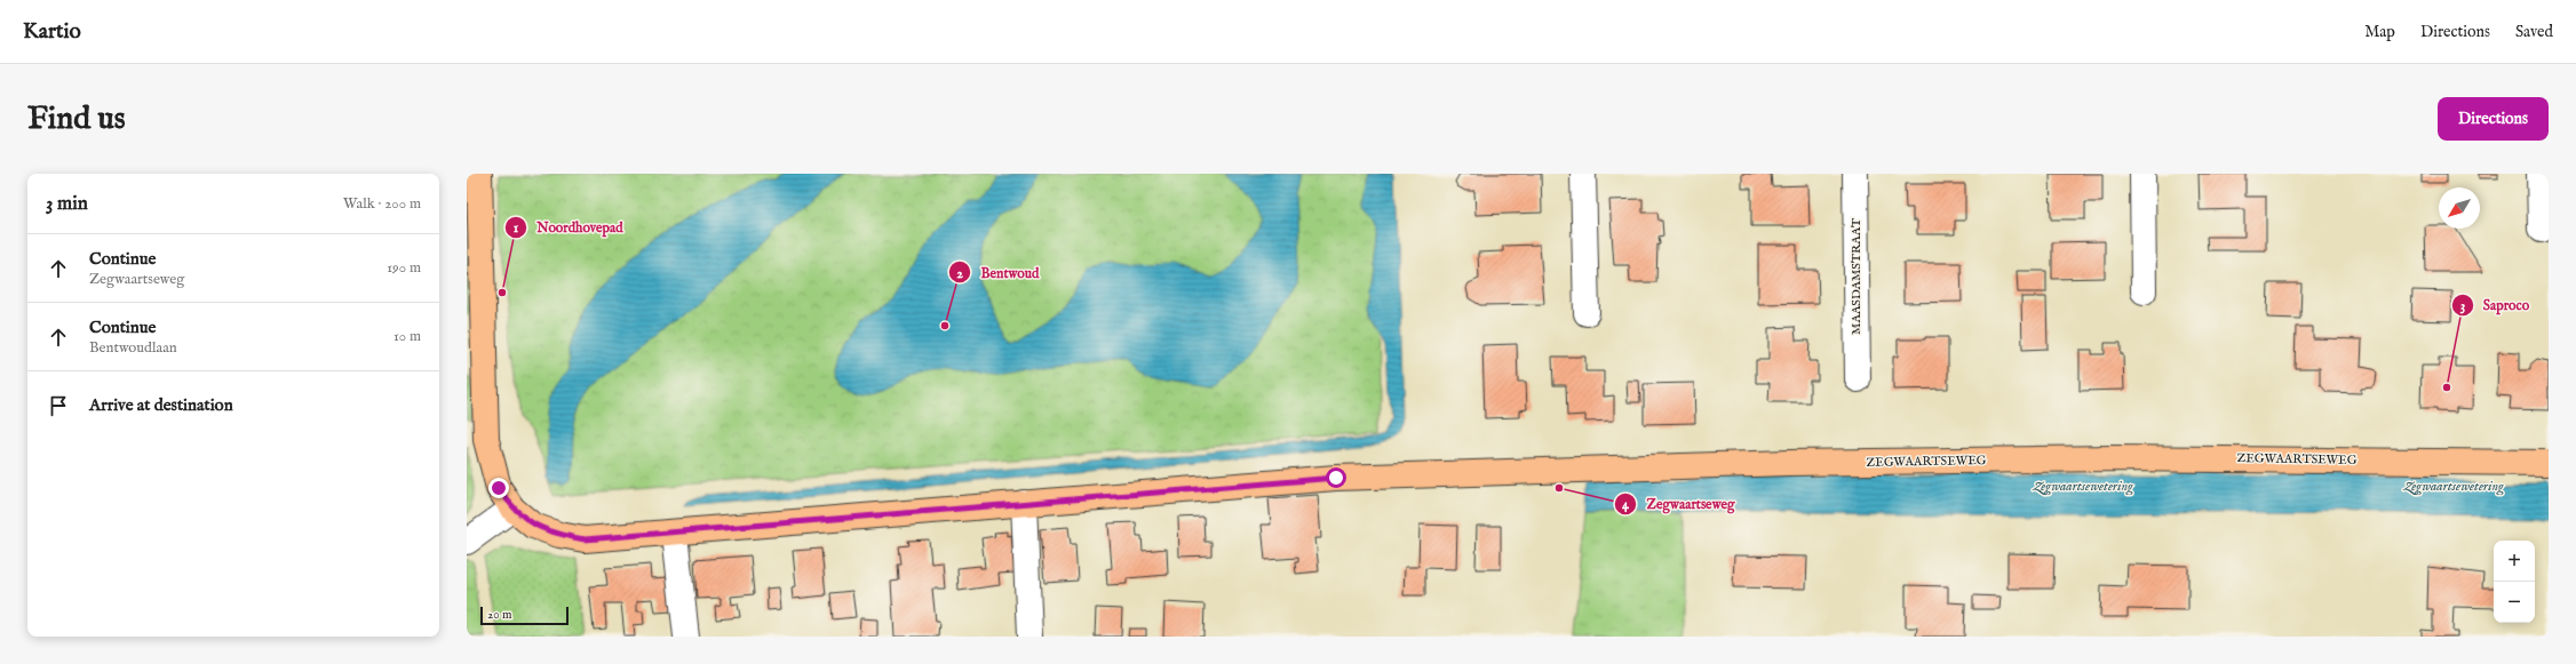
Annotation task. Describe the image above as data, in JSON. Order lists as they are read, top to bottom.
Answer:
{
  "streets": {
    "main road": ["ZEGWAARTSEWEG"],
    "street": ["MAASDAMSTRAAT"]
  },
  "water": ["Zegwaartsewetering"],
  "places": [
    "Noordhovepad",
    "Bentwoud",
    "Saproco",
    "Zegwaartseweg"
  ],
  "scale_bar": "20 m",
  "north": "bottom left",
  "page": {
    "header": "Kartio",
    "nav": ["Map", "Directions", "Saved"],
    "buttons": "Directions",
    "title": "Find us",
    "heading": ["3 min", "Walk · 200 m"],
    "list": [
      ["Continue", "Zegwaartseweg", "190 m"],
      ["Continue", "Bentwoudlaan", "10 m"],
      "Arrive at destination"
    ],
    "map_buttons": ["+", "−"],
    "scale": "20 m"
  }
}
